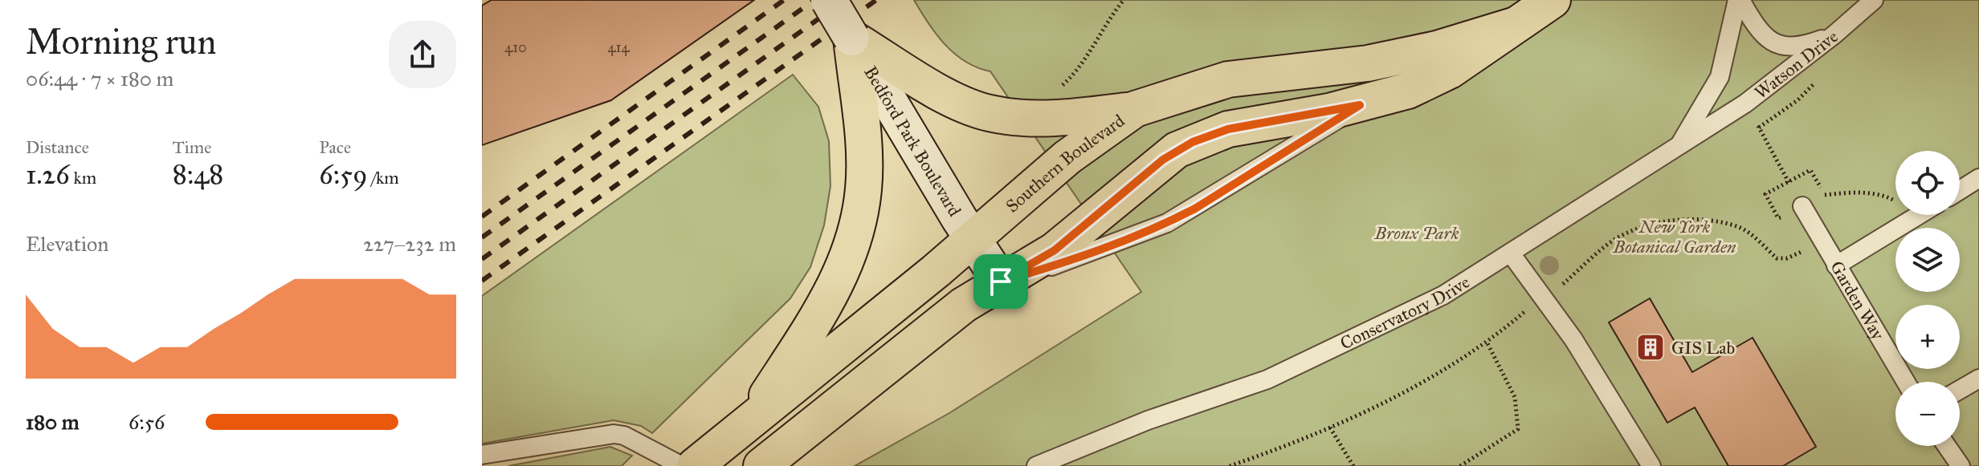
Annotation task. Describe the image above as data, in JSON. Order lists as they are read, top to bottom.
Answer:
{
  "streets": {
    "main road": ["Bedford Park Boulevard", "Southern Boulevard"],
    "lane": ["Watson Drive", "Garden Way", "Conservatory Drive"]
  },
  "crossings": [
    ["Watson Drive", "Conservatory Drive"],
    ["Bedford Park Boulevard", "Southern Boulevard"]
  ],
  "parks": ["New York Botanical Garden", "Bronx Park"],
  "places": {
    "building": ["GIS Lab"]
  },
  "house_numbers": ["410", "414"],
  "page": {
    "heading": ["Morning run", "06:44 · 7 × 180 m"],
    "stats": [
      ["Distance", "1.26 km"],
      ["Time", "8:48"],
      ["Pace", "6:59 /km"]
    ],
    "map_buttons": ["+", "−"],
    "chart": ["Elevation", "227–232 m"],
    "list": [
      {
        "name": "180 m",
        "note": "6:56"
      }
    ]
  }
}
